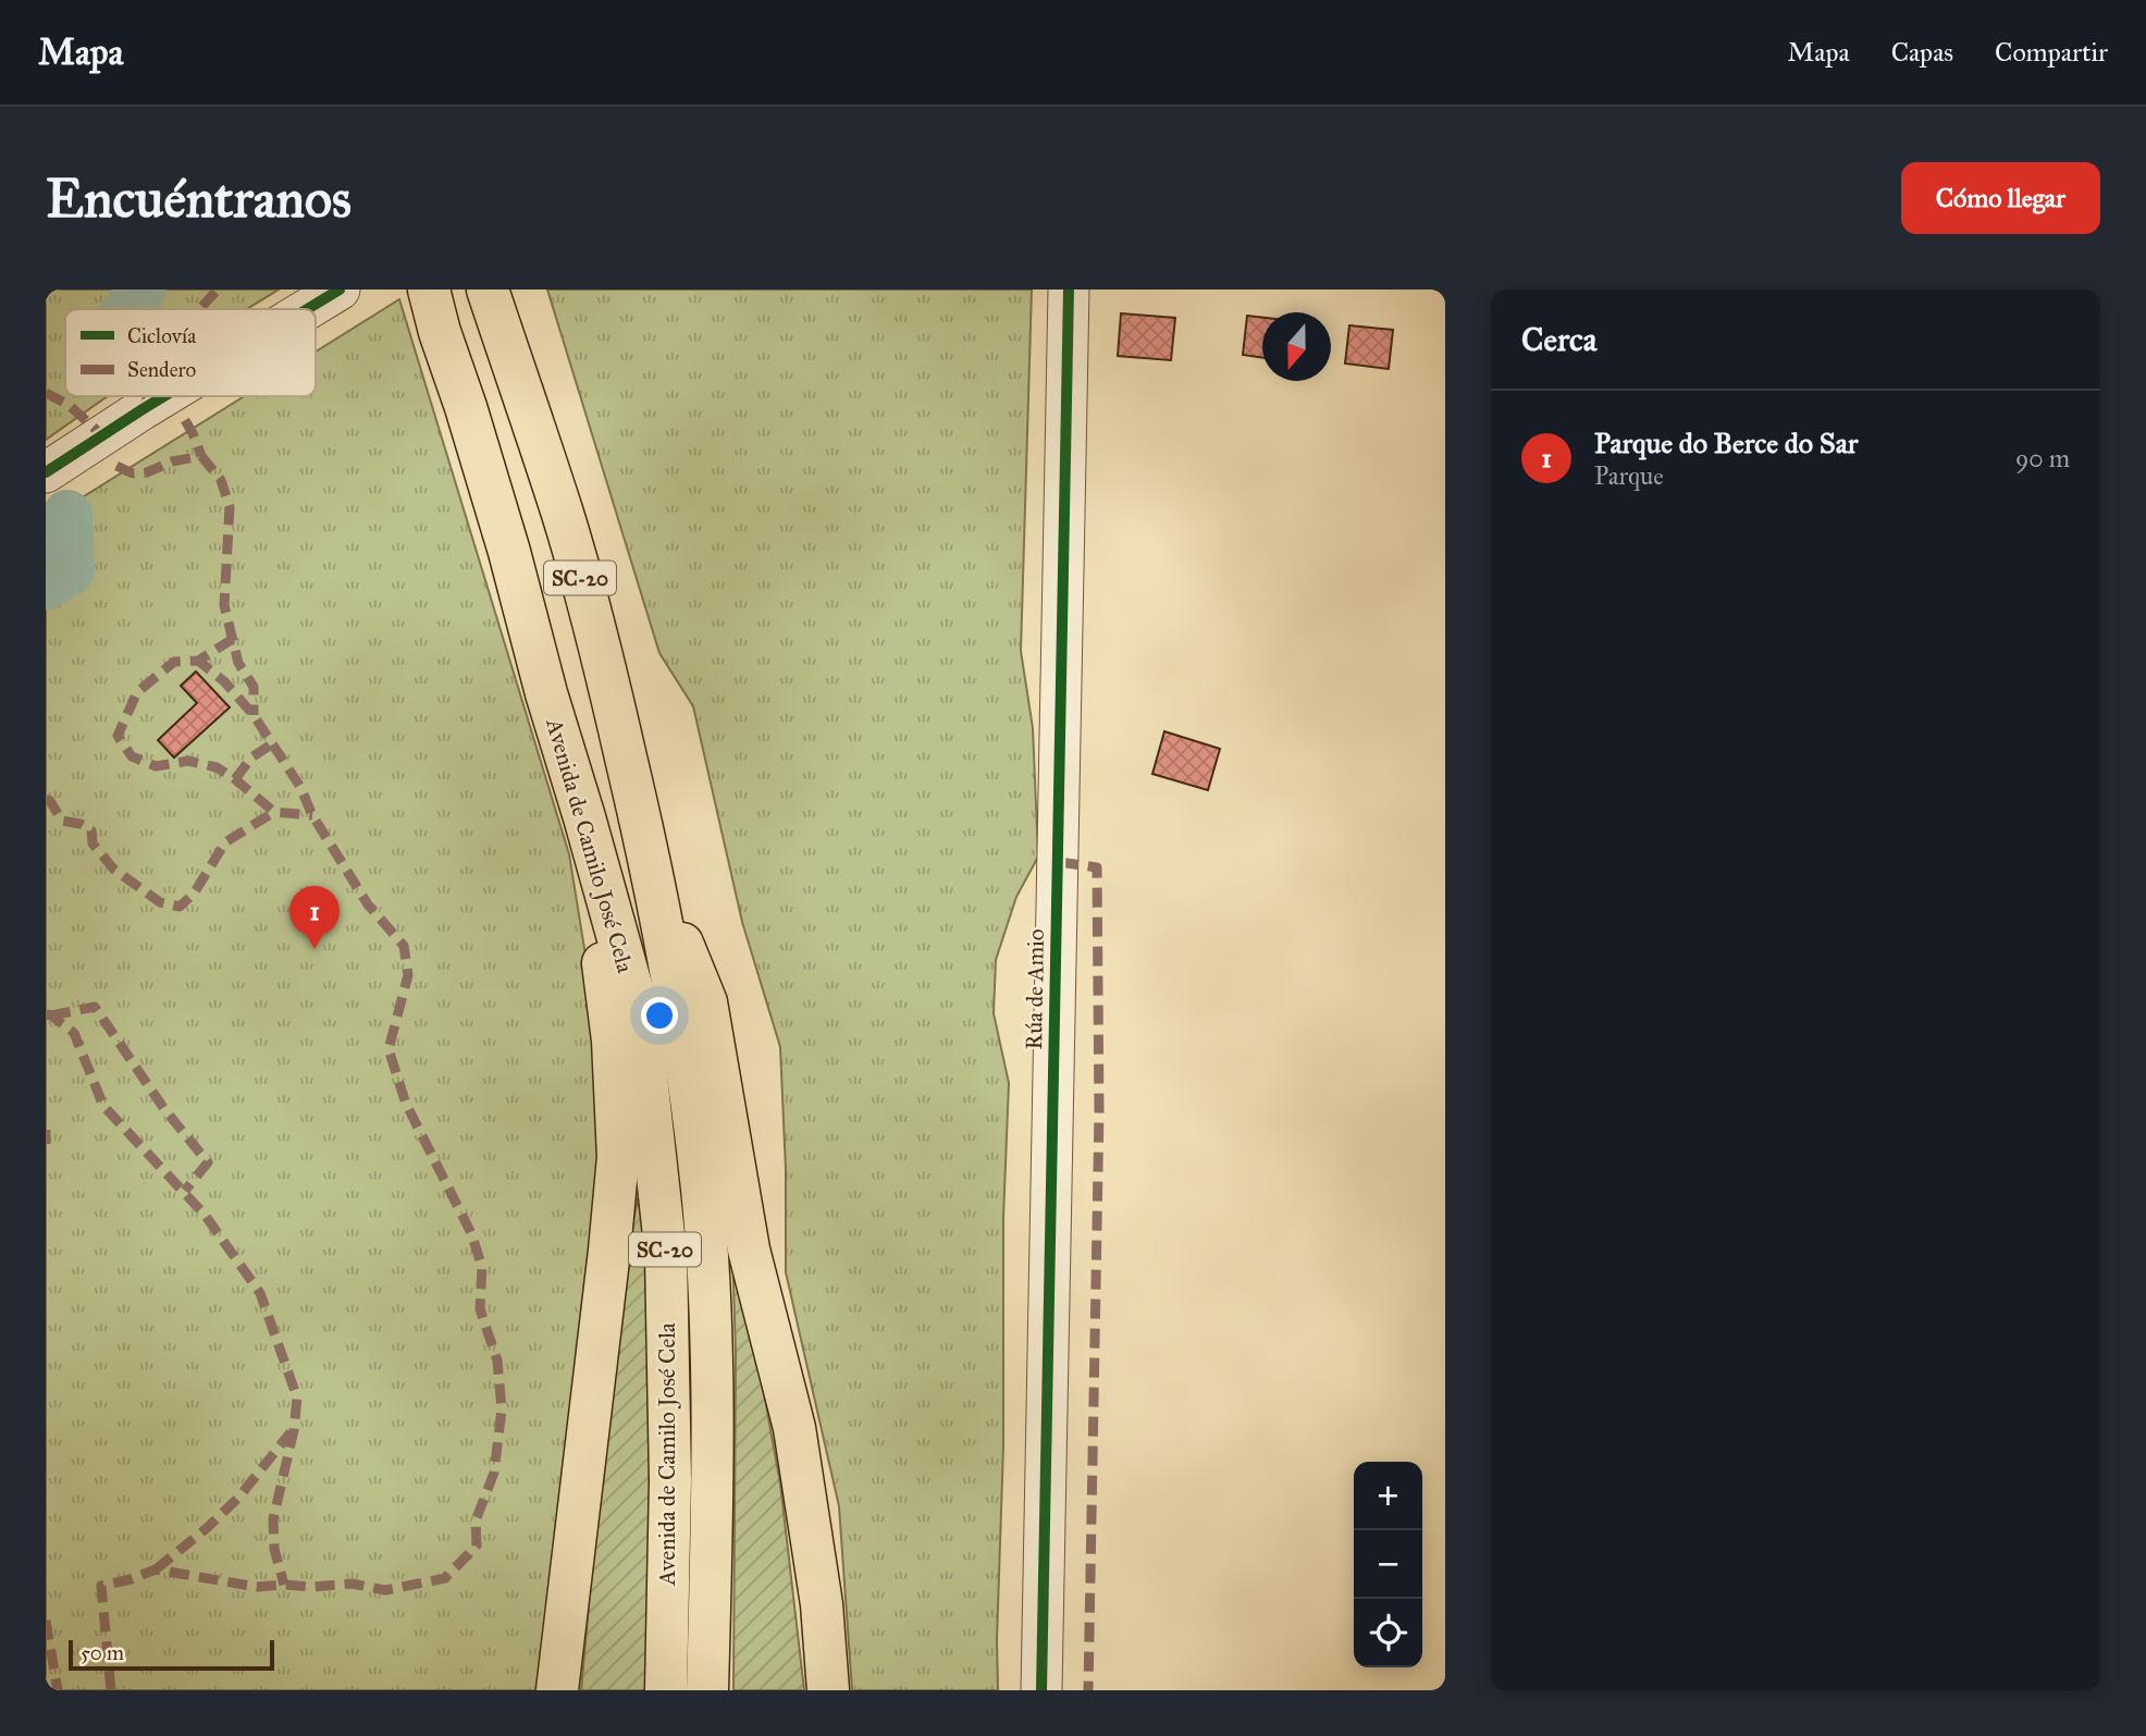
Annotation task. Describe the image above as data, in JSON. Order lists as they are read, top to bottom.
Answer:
{
  "streets": {
    "highway": ["SC-20", "Avenida de Camilo José Cela"],
    "street": ["Rúa de Amio"]
  },
  "legend": ["Ciclovía", "Sendero"],
  "scale_bar": "50 m",
  "north": "bottom",
  "page": {
    "header": "Mapa",
    "nav": ["Mapa", "Capas", "Compartir"],
    "buttons": "Cómo llegar",
    "title": "Encuéntranos",
    "heading": "Cerca",
    "list": [
      {
        "mark": "1",
        "name": "Parque do Berce do Sar",
        "note": "Parque",
        "value": "90 m"
      }
    ],
    "pins": "1",
    "map_buttons": ["+", "−"],
    "scale": "50 m"
  }
}
